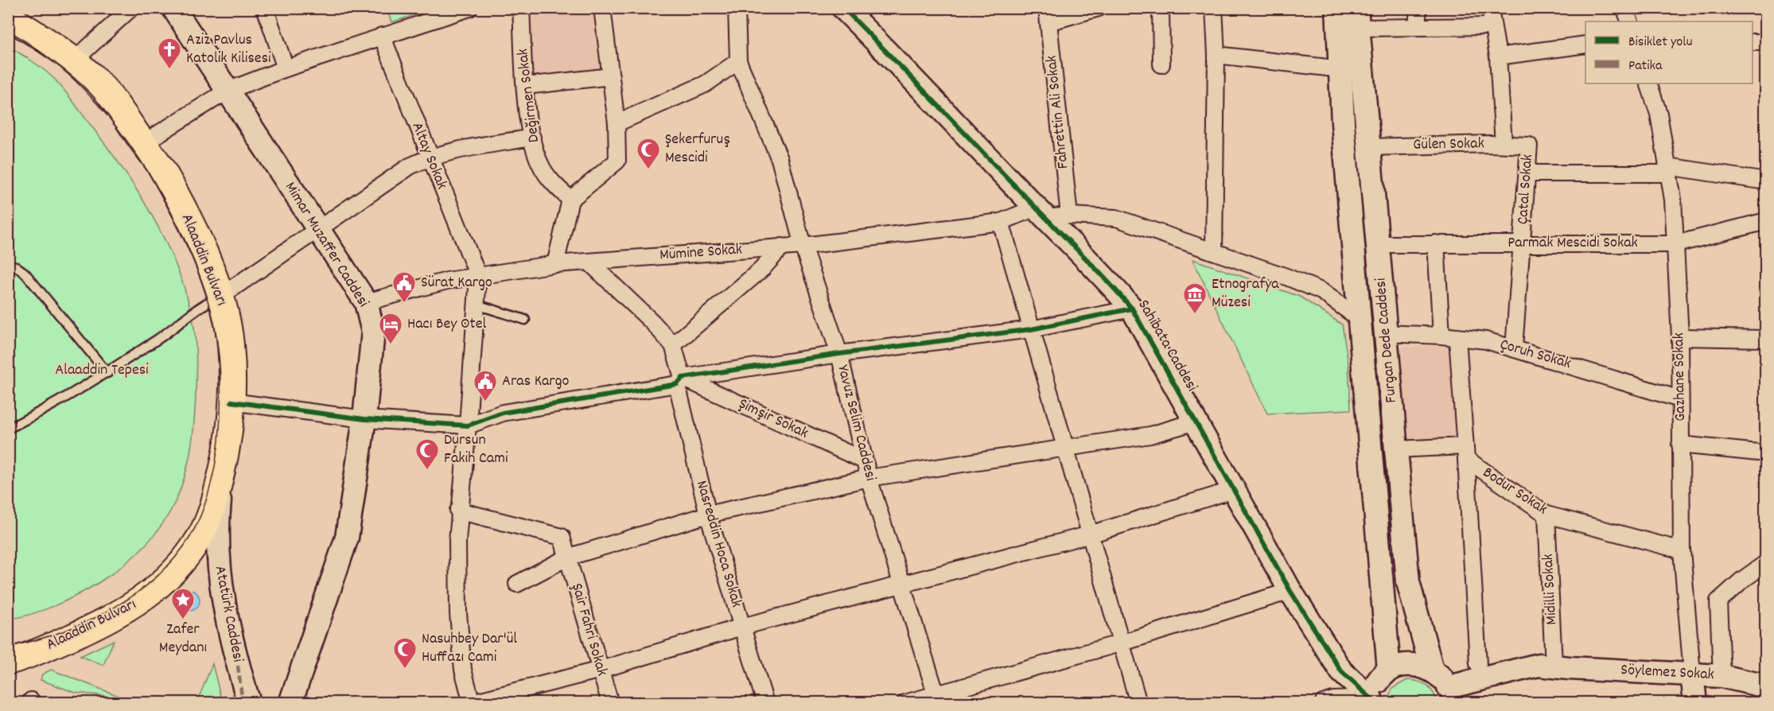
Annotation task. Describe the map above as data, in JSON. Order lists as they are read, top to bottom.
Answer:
{
  "streets": {
    "main road": ["Alaaddin Bulvarı"],
    "street": [
      "Değirmen Sokak",
      "Fahrettin Ali Sokak",
      "Gülen Sokak",
      "Altay Sokak",
      "Çatal Sokak",
      "Parmak Mescidi Sokak",
      "Mimar Muzaffer Caddesi",
      "Mümine Sokak",
      "Furgan Dede Caddesi",
      "Sahibata Caddesi",
      "Çoruh Sokak",
      "Gazhane Sokak",
      "Şimşir Sokak",
      "Yavuz Selim Caddesi",
      "Bodur Sokak",
      "Nasreddin Hoca Sokak",
      "Midilli Sokak",
      "Atatürk Caddesi",
      "Şair Fahri Sokak",
      "Söylemez Sokak"
    ]
  },
  "crossings": [
    ["Fahrettin Ali Sokak", "Mümine Sokak"],
    ["Gülen Sokak", "Çatal Sokak"],
    ["Gülen Sokak", "Furgan Dede Caddesi"],
    ["Altay Sokak", "Mümine Sokak"],
    ["Çatal Sokak", "Parmak Mescidi Sokak"],
    ["Çatal Sokak", "Çoruh Sokak"],
    ["Parmak Mescidi Sokak", "Furgan Dede Caddesi"],
    ["Parmak Mescidi Sokak", "Gazhane Sokak"],
    ["Mimar Muzaffer Caddesi", "Mümine Sokak"],
    ["Mümine Sokak", "Furgan Dede Caddesi"],
    ["Mümine Sokak", "Sahibata Caddesi"],
    ["Mümine Sokak", "Yavuz Selim Caddesi"],
    ["Alaaddin Bulvarı", "Atatürk Caddesi"],
    ["Furgan Dede Caddesi", "Çoruh Sokak"],
    ["Çoruh Sokak", "Gazhane Sokak"],
    ["Gazhane Sokak", "Bodur Sokak"],
    ["Gazhane Sokak", "Söylemez Sokak"],
    ["Şimşir Sokak", "Yavuz Selim Caddesi"],
    ["Şimşir Sokak", "Nasreddin Hoca Sokak"],
    ["Bodur Sokak", "Midilli Sokak"],
    ["Midilli Sokak", "Söylemez Sokak"]
  ],
  "parks": ["Alaaddin Tepesi"],
  "places": {
    "church": ["Aziz Pavlus Katolik Kilisesi"],
    "mosque": ["Şekerfuruş Mescidi", "Dursun Fakih Cami", "Nasuhbey Dar'ül Huffazı Cami"],
    "public building": ["Sürat Kargo", "Aras Kargo"],
    "museum": ["Etnografya Müzesi"],
    "hotel": ["Hacı Bey Otel"],
    "place": ["Zafer Meydanı"]
  },
  "legend": ["Bisiklet yolu", "Patika"]
}
